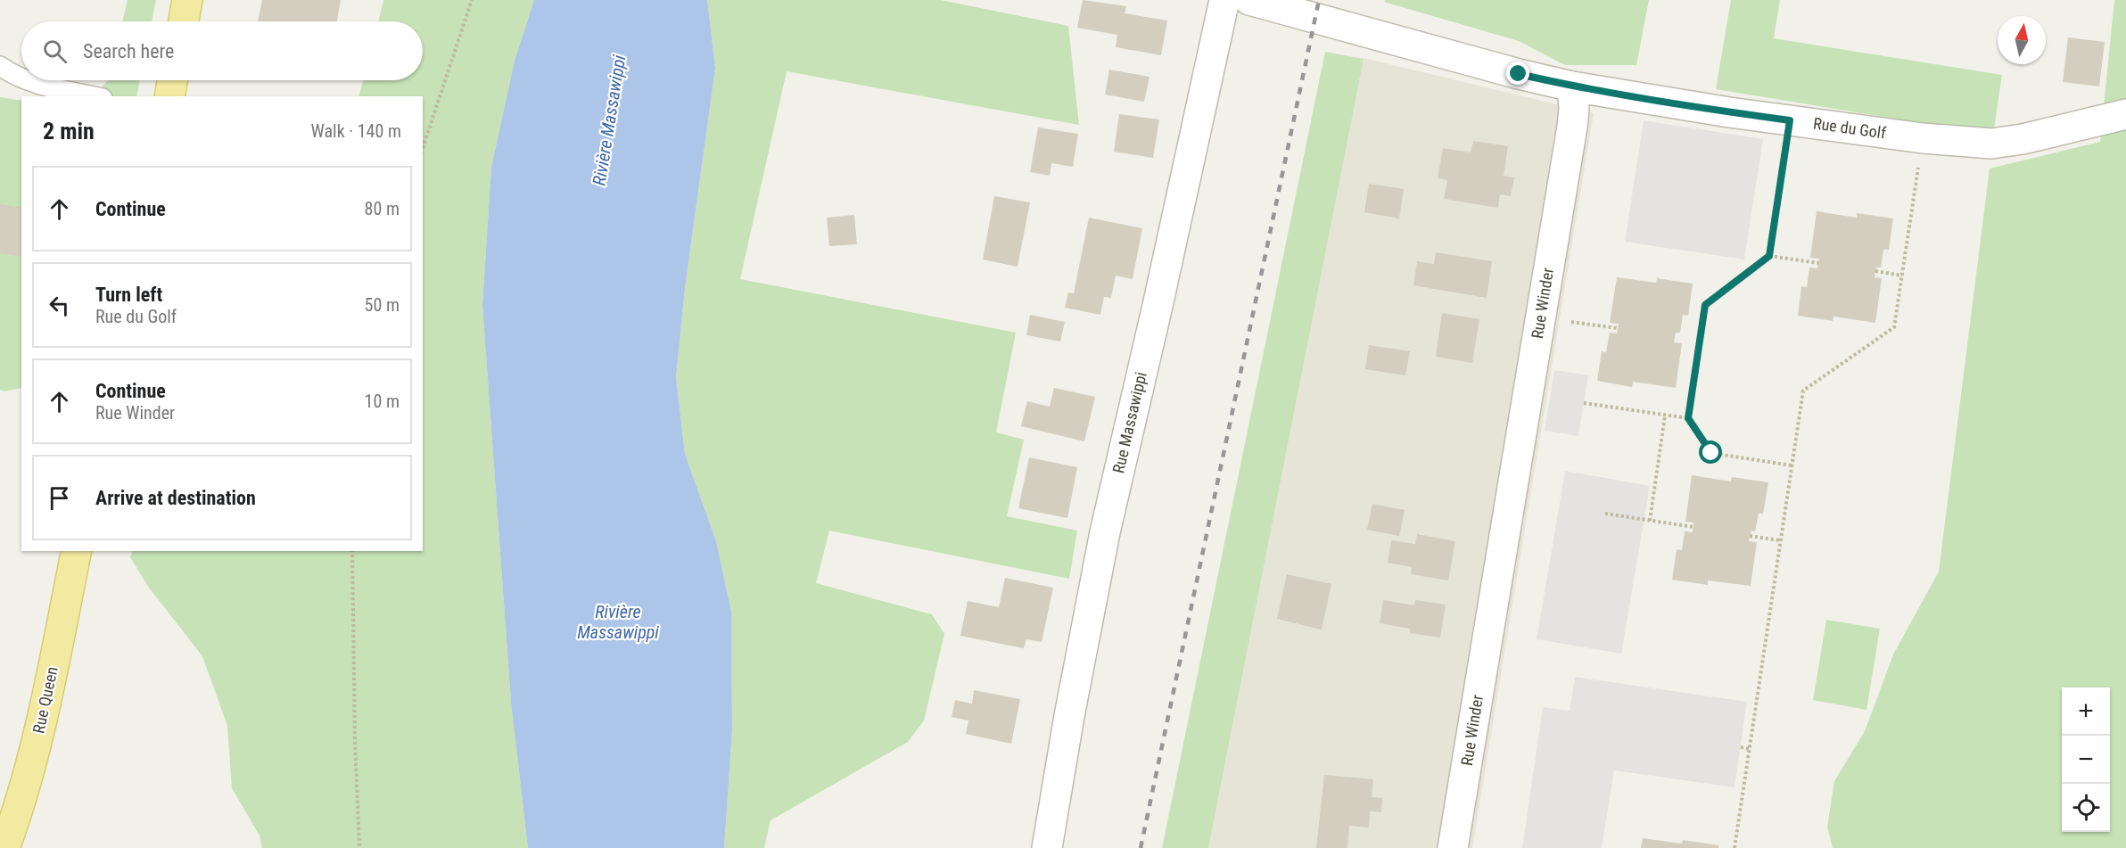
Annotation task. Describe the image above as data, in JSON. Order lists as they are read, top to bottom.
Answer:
{
  "streets": {
    "main road": ["Rue Queen"],
    "street": ["Rue du Golf", "Rue Winder", "Rue Massawippi"]
  },
  "crossings": [
    ["Rue du Golf", "Rue Winder"]
  ],
  "water": ["Rivière Massawippi"],
  "north": "top",
  "page": {
    "search": "Search here",
    "heading": ["2 min", "Walk · 140 m"],
    "list": [
      ["Continue", "80 m"],
      ["Turn left", "Rue du Golf", "50 m"],
      ["Continue", "Rue Winder", "10 m"],
      "Arrive at destination"
    ],
    "map_buttons": ["+", "−"]
  }
}
